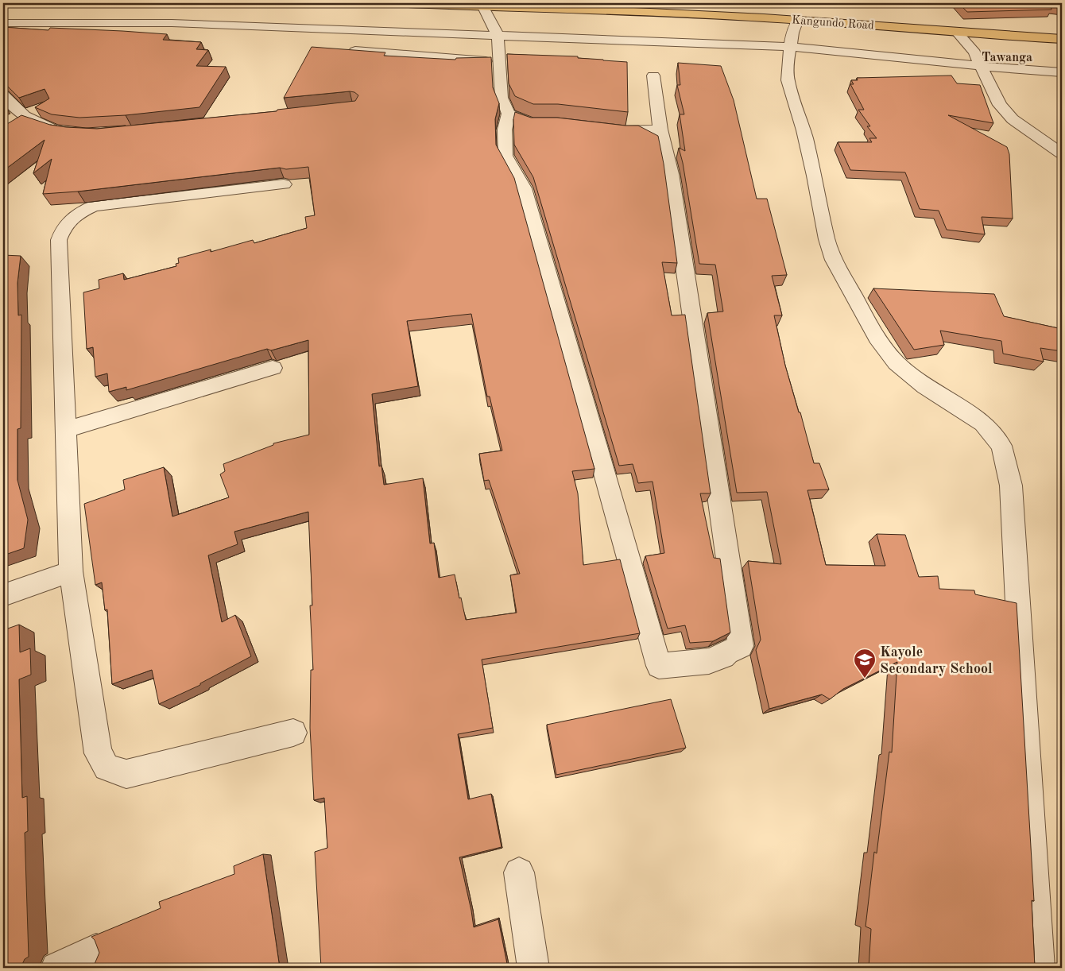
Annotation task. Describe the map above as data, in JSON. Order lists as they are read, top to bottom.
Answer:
{
  "streets": {
    "highway": ["Kangundo Road"]
  },
  "districts": ["Tawanga"],
  "places": {
    "school or university": ["Kayole Secondary School"]
  }
}
